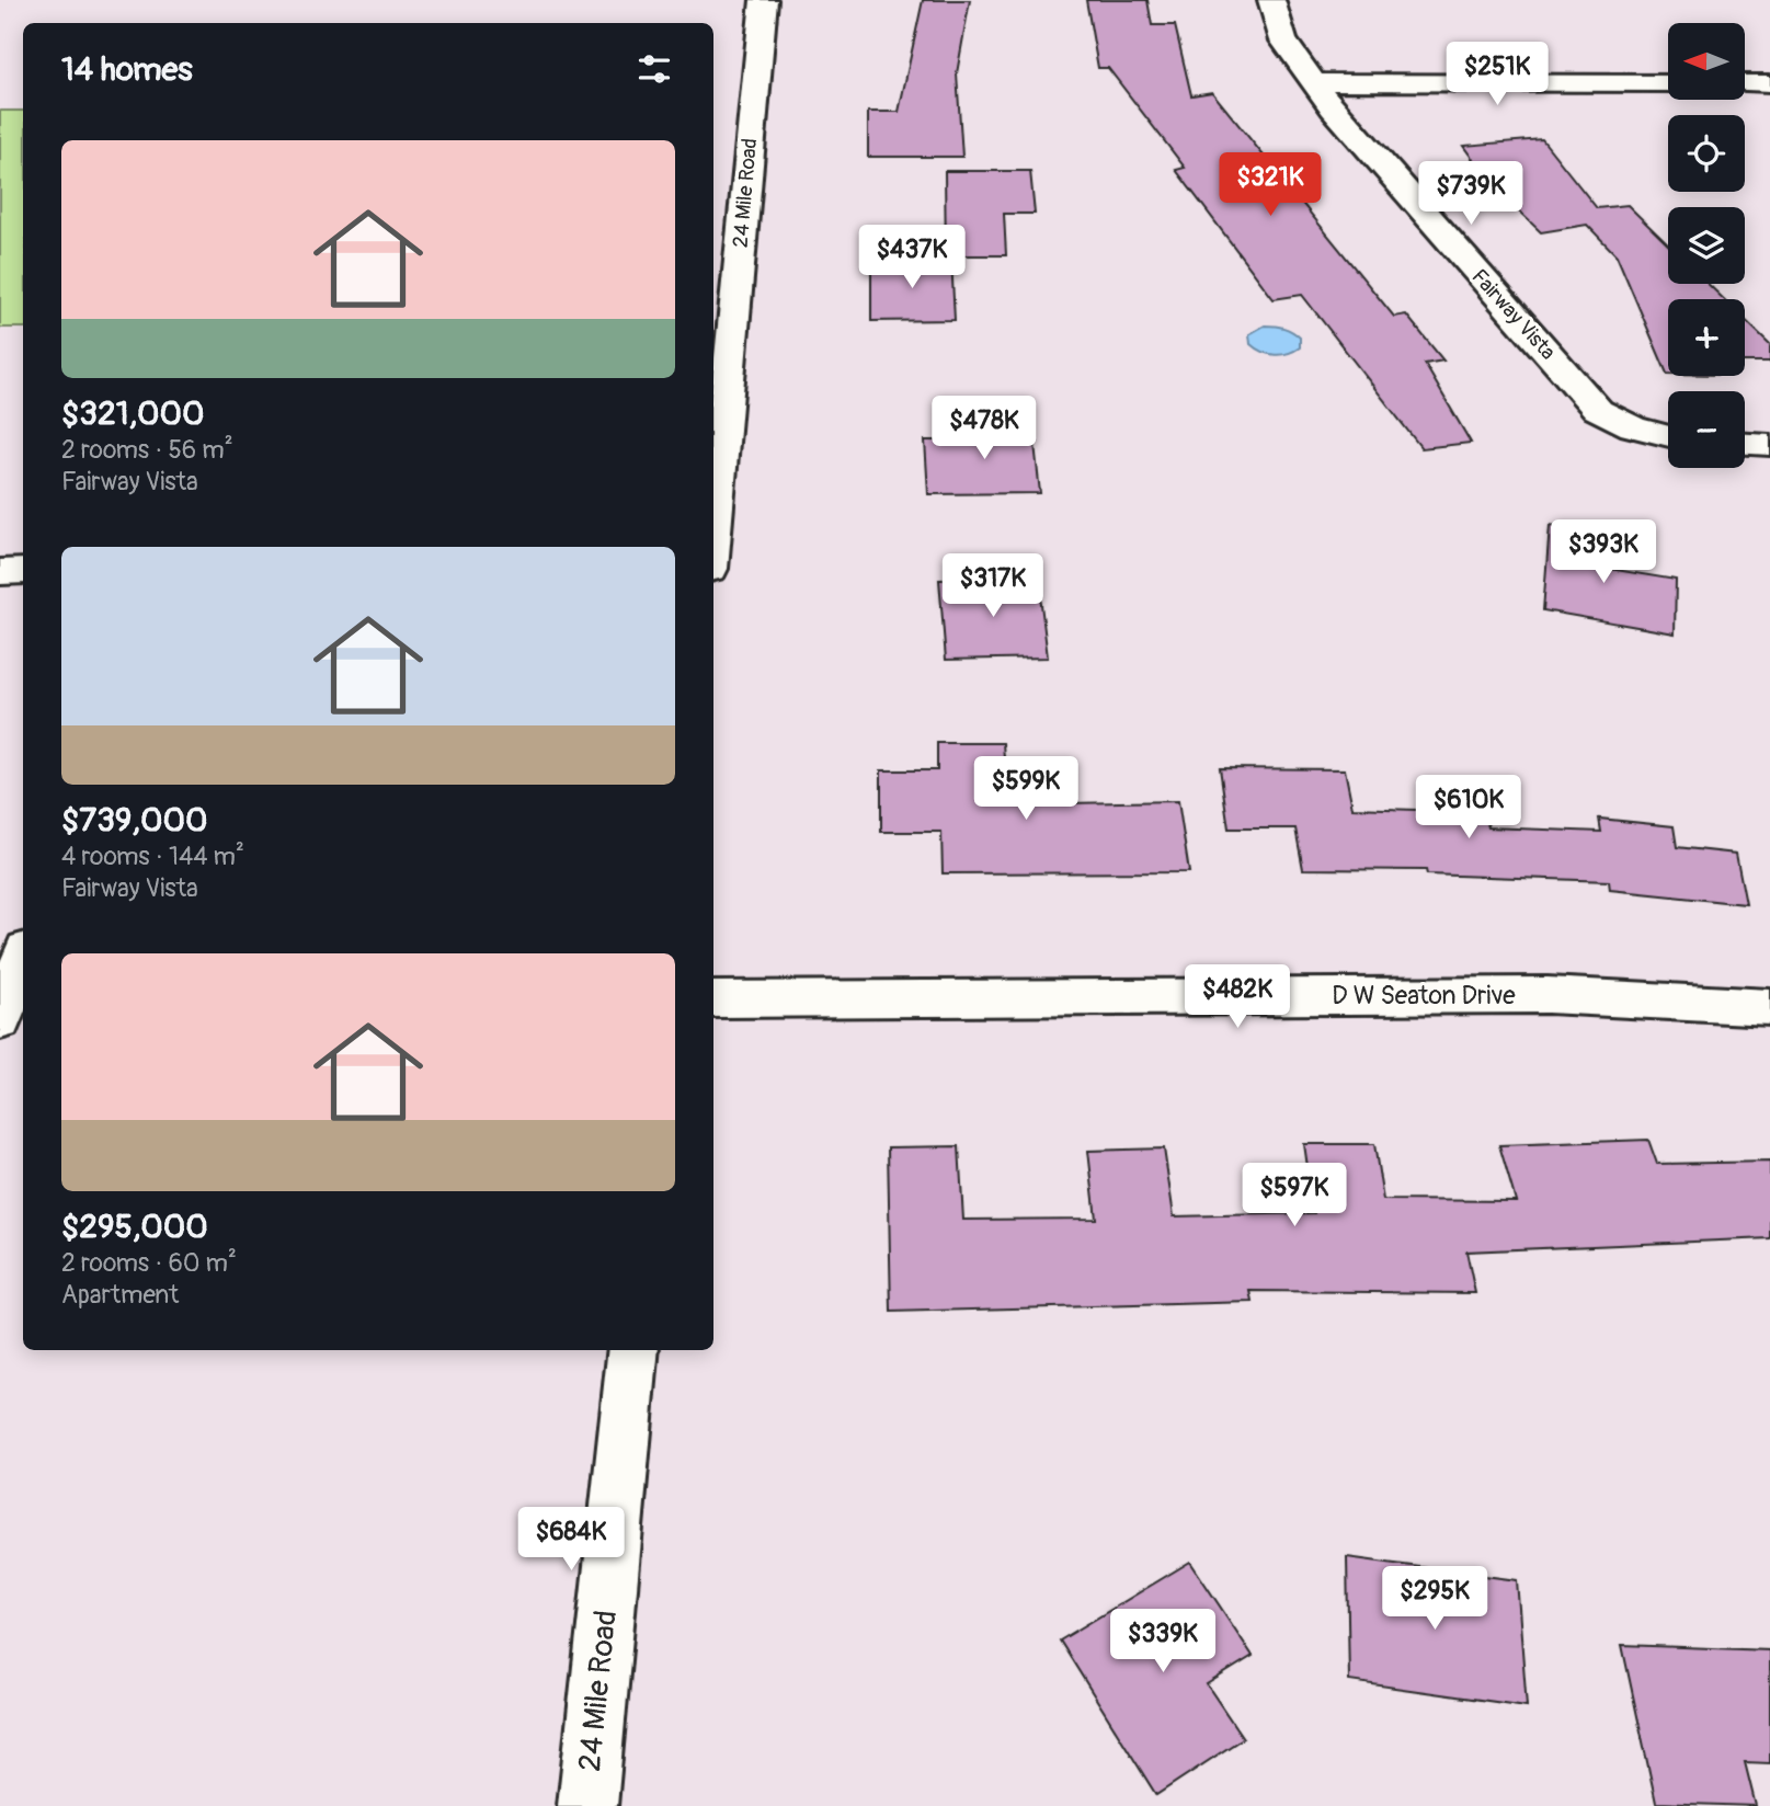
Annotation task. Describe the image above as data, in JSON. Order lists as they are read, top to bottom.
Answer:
{
  "streets": {
    "street": ["24 Mile Road", "Fairway Vista", "D W Seaton Drive"]
  },
  "north": "left",
  "page": {
    "map_buttons": ["+", "−"],
    "heading": "14 homes",
    "price": [
      "$251K",
      "$321K",
      "$739K",
      "$437K",
      "$478K",
      "$393K",
      "$317K",
      "$599K",
      "$610K",
      "$482K",
      "$597K",
      "$684K",
      "$295K",
      "$339K"
    ],
    "list": [
      {
        "name": "$321,000",
        "note": "2 rooms · 56 m² · Fairway Vista"
      },
      {
        "name": "$739,000",
        "note": "4 rooms · 144 m² · Fairway Vista"
      },
      {
        "name": "$295,000",
        "note": "2 rooms · 60 m² · Apartment"
      }
    ]
  }
}
